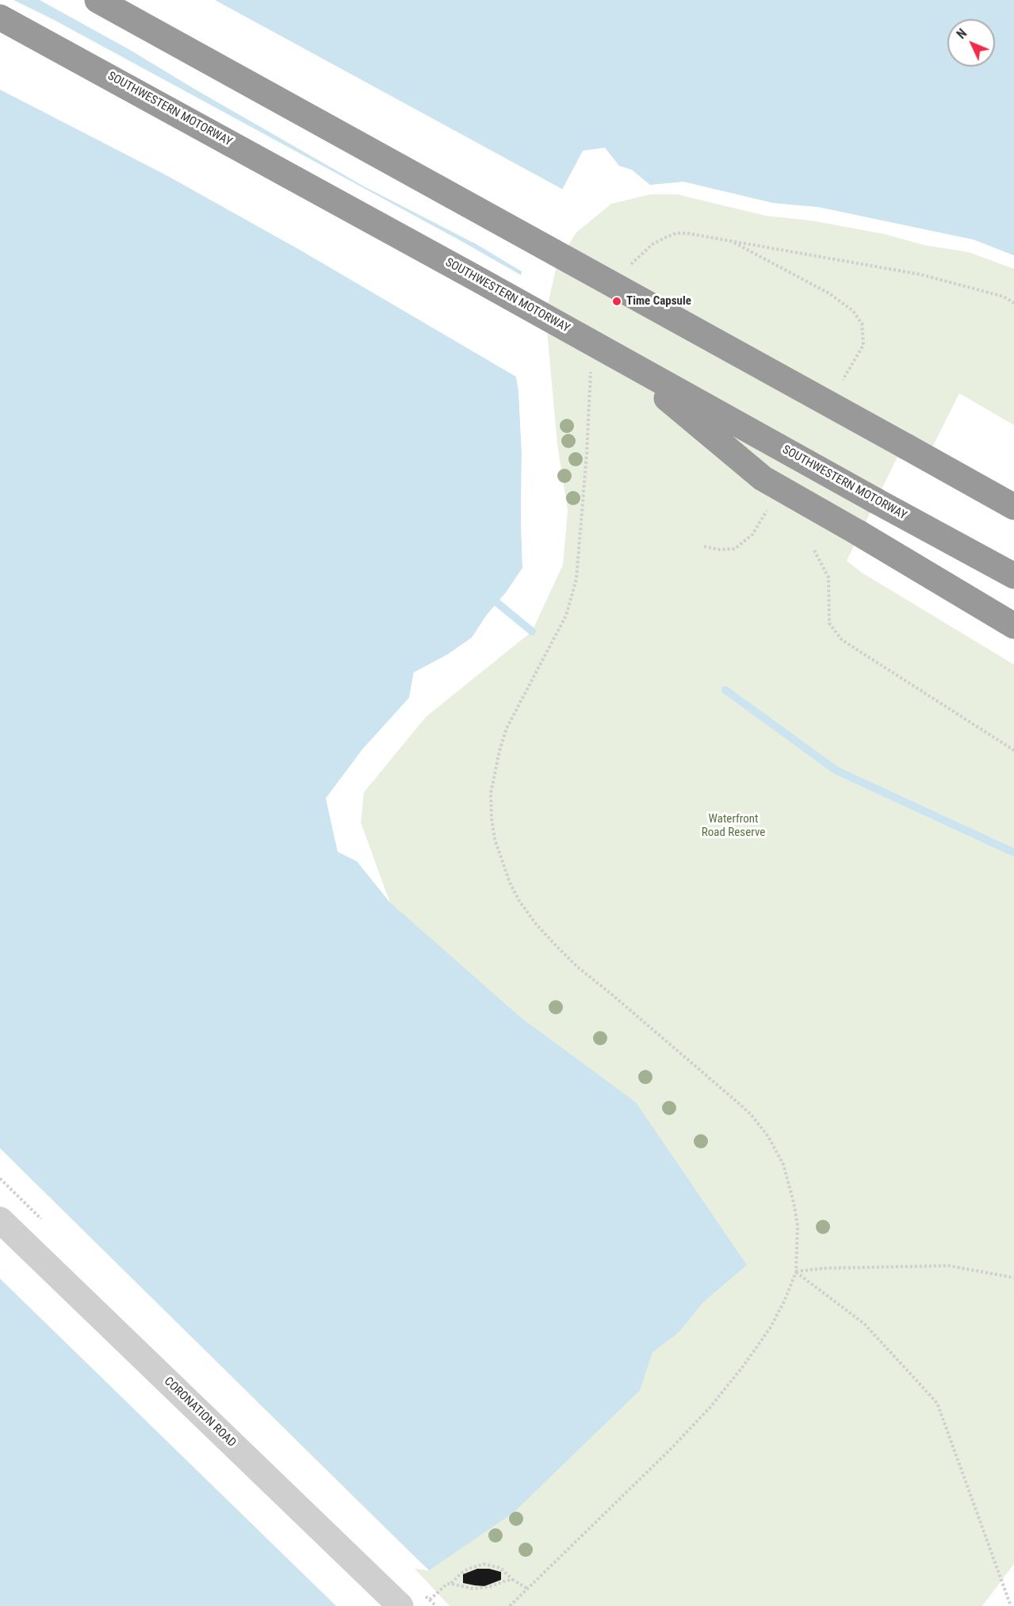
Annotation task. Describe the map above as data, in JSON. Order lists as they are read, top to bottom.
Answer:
{
  "streets": {
    "highway": ["SOUTHWESTERN MOTORWAY"],
    "lane": ["CORONATION ROAD"]
  },
  "parks": ["Waterfront Road Reserve"],
  "places": ["Time Capsule"],
  "north": "top left"
}
